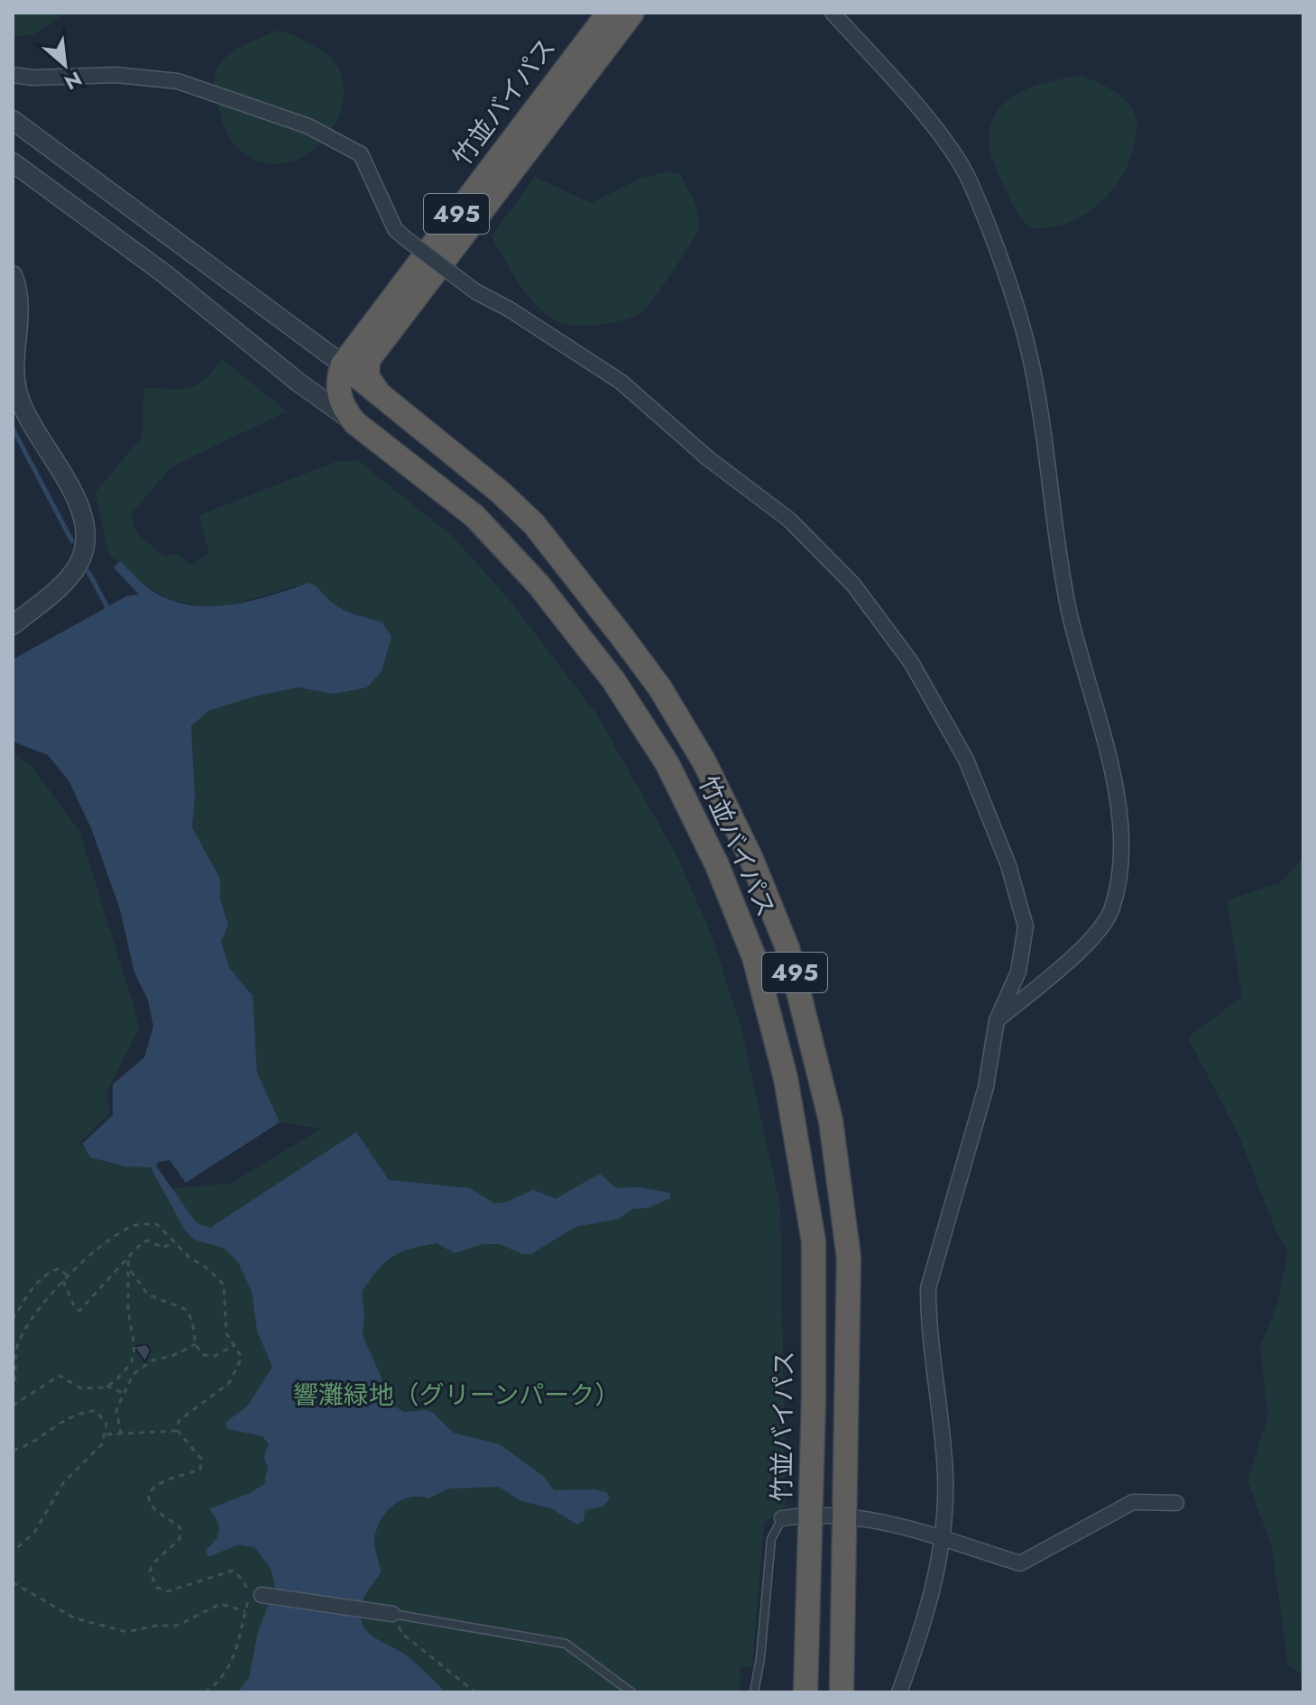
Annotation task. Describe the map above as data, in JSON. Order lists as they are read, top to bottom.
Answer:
{
  "streets": {
    "highway": ["竹並バイパス", "495"]
  },
  "parks": ["響灘緑地（グリーンパーク）"],
  "north": "bottom right"
}
